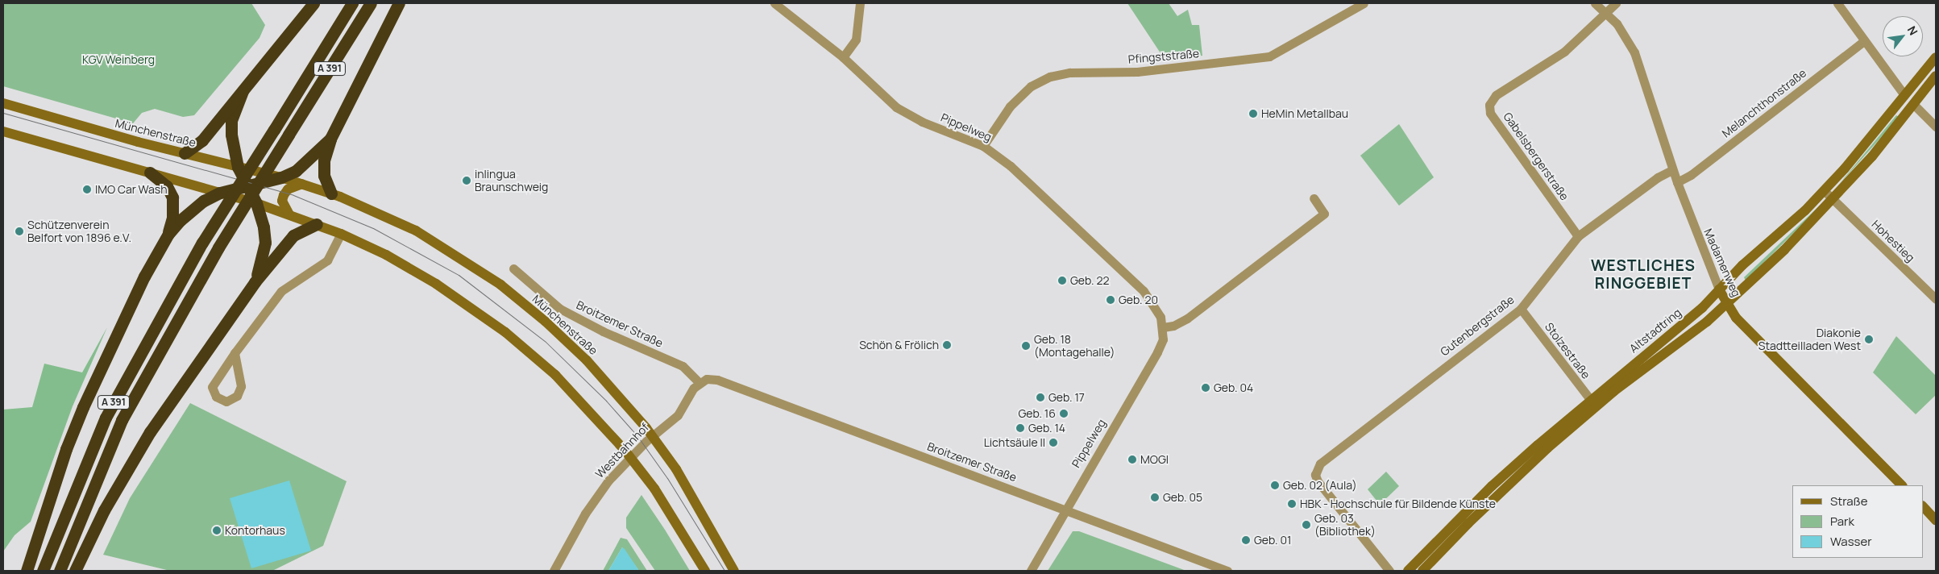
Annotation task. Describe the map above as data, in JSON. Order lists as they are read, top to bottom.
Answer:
{
  "streets": {
    "highway": ["A 391"],
    "main road": ["Münchenstraße", "Madamenweg", "Altstadtring"],
    "street": [
      "Pfingststraße",
      "Melanchthonstraße",
      "Pippelweg",
      "Gabelsbergerstraße",
      "Hohestieg",
      "Broitzemer Straße",
      "Gutenbergstraße",
      "Stolzestraße",
      "Westbahnhof"
    ]
  },
  "crossings": [
    ["Pfingststraße", "Pippelweg"],
    ["Melanchthonstraße", "Madamenweg"],
    ["Pippelweg", "Broitzemer Straße"],
    ["Gabelsbergerstraße", "Madamenweg"],
    ["Gabelsbergerstraße", "Gutenbergstraße"],
    ["Hohestieg", "Altstadtring"],
    ["Madamenweg", "Gutenbergstraße"],
    ["Madamenweg", "Altstadtring"],
    ["Broitzemer Straße", "Westbahnhof"],
    ["Gutenbergstraße", "Stolzestraße"],
    ["Altstadtring", "Stolzestraße"]
  ],
  "districts": ["WESTLICHES RINGGEBIET"],
  "parks": ["KGV Weinberg"],
  "places": [
    "HeMin Metallbau",
    "inlingua Braunschweig",
    "IMO Car Wash",
    "Schützenverein Belfort von 1896 e.V.",
    "Geb. 22",
    "Geb. 20",
    "Diakonie Stadtteilladen West",
    "Schön & Frölich",
    "Geb. 18 (Montagehalle)",
    "Geb. 04",
    "Geb. 17",
    "Geb. 16",
    "Geb. 14",
    "Lichtsäule II",
    "MOGI",
    "Geb. 02 (Aula)",
    "Geb. 05",
    "HBK - Hochschule für Bildende Künste",
    "Geb. 03 (Bibliothek)",
    "Kontorhaus",
    "Geb. 01"
  ],
  "legend": ["Straße", "Park", "Wasser"],
  "north": "top right"
}
